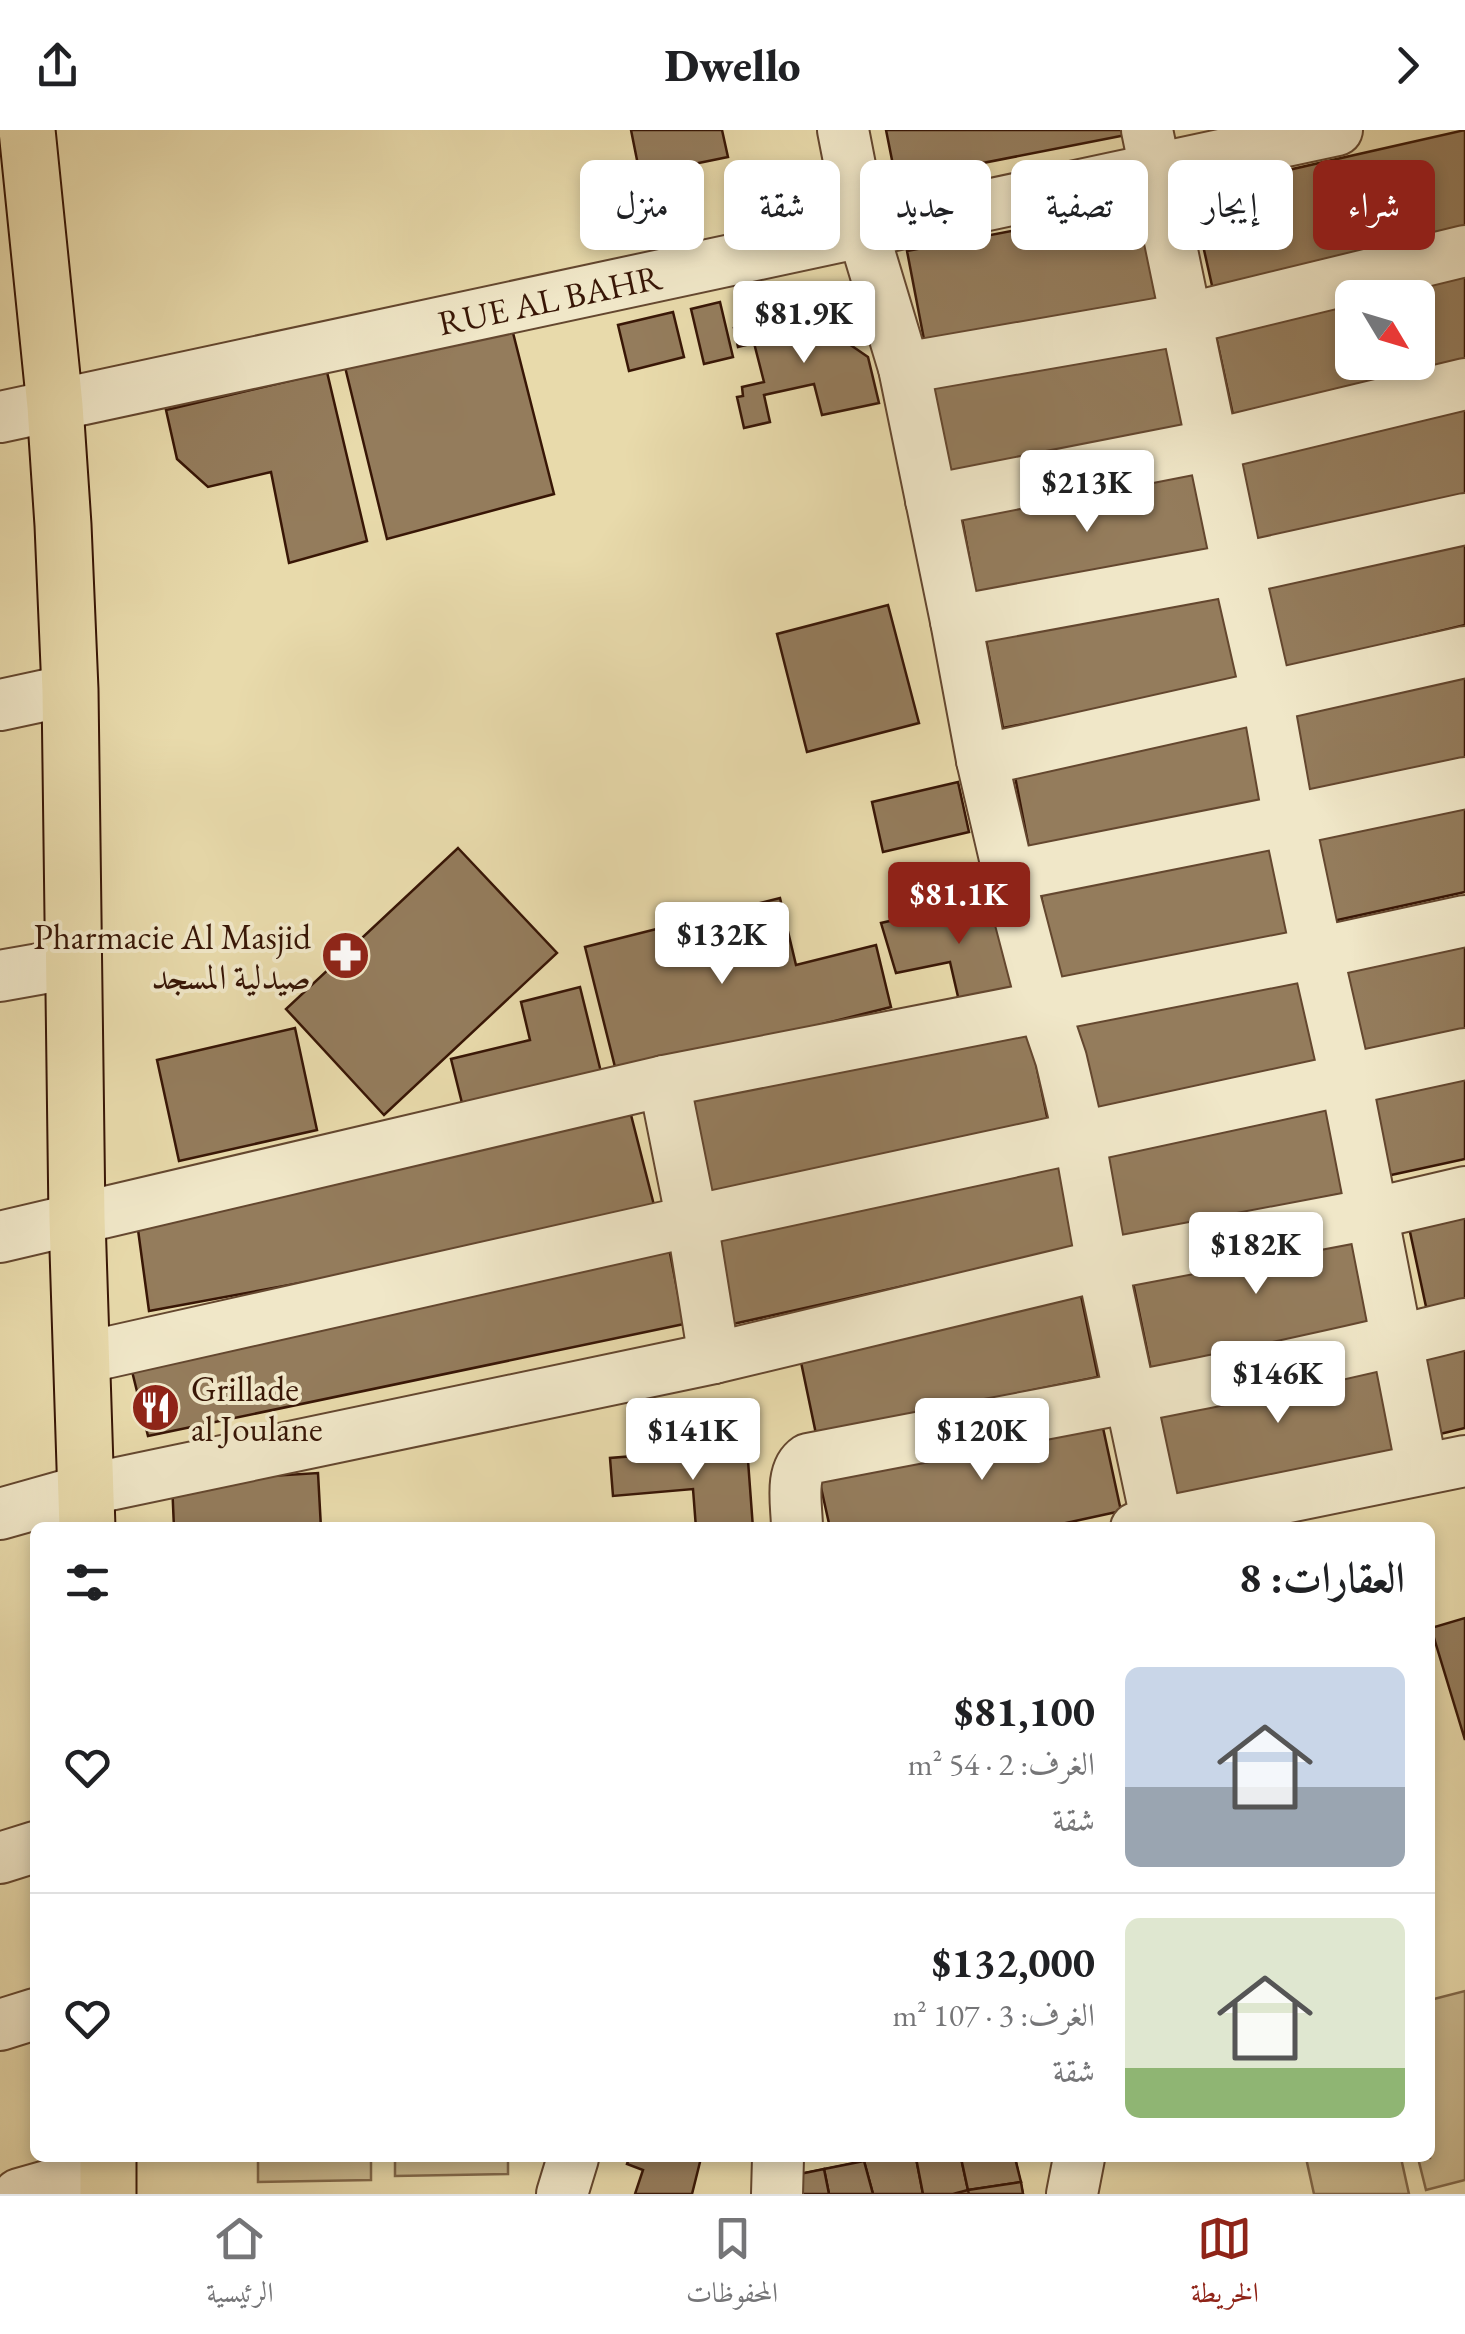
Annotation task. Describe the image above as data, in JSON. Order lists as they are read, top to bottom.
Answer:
{
  "streets": {
    "street": ["RUE AL BAHR"]
  },
  "places": {
    "pharmacy": ["Pharmacie Al Masjid صيدلية المسجد"],
    "restaurant": ["Grillade al Joulane"]
  },
  "north": "bottom right",
  "page": {
    "header": "Dwello",
    "chip": [
      "شراء",
      "إيجار",
      "تصفية",
      "جديد",
      "شقة",
      "منزل"
    ],
    "price": [
      "$81.9K",
      "$213K",
      "$81.1K",
      "$132K",
      "$182K",
      "$146K",
      "$141K",
      "$120K"
    ],
    "heading": "العقارات: 8",
    "list": [
      {
        "name": "$81,100",
        "note": "الغرف: 2 · 54 m² · شقة"
      },
      {
        "name": "$132,000",
        "note": "الغرف: 3 · 107 m² · شقة"
      }
    ],
    "tabs": ["الخريطة", "المحفوظات", "الرئيسية"]
  }
}
